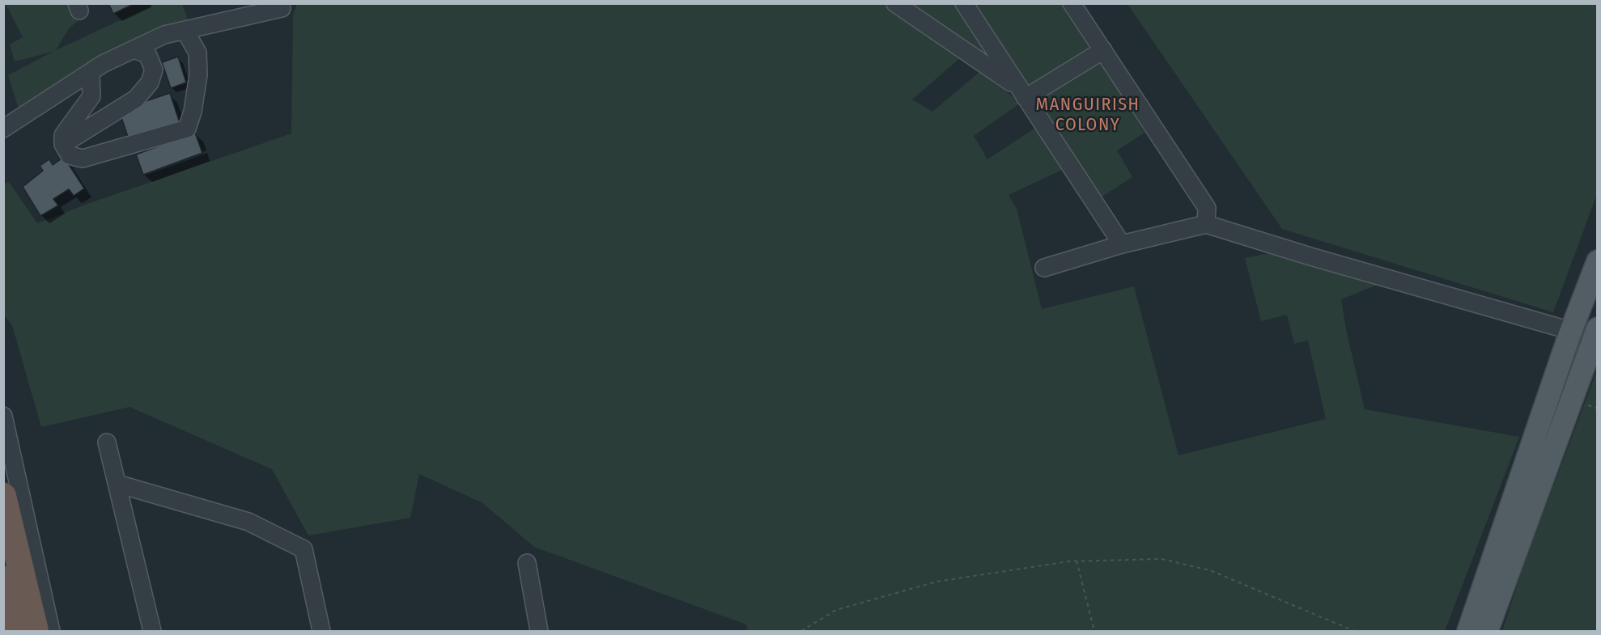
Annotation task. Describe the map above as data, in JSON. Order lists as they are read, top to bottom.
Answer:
{
  "districts": ["MANGUIRISH COLONY"]
}
